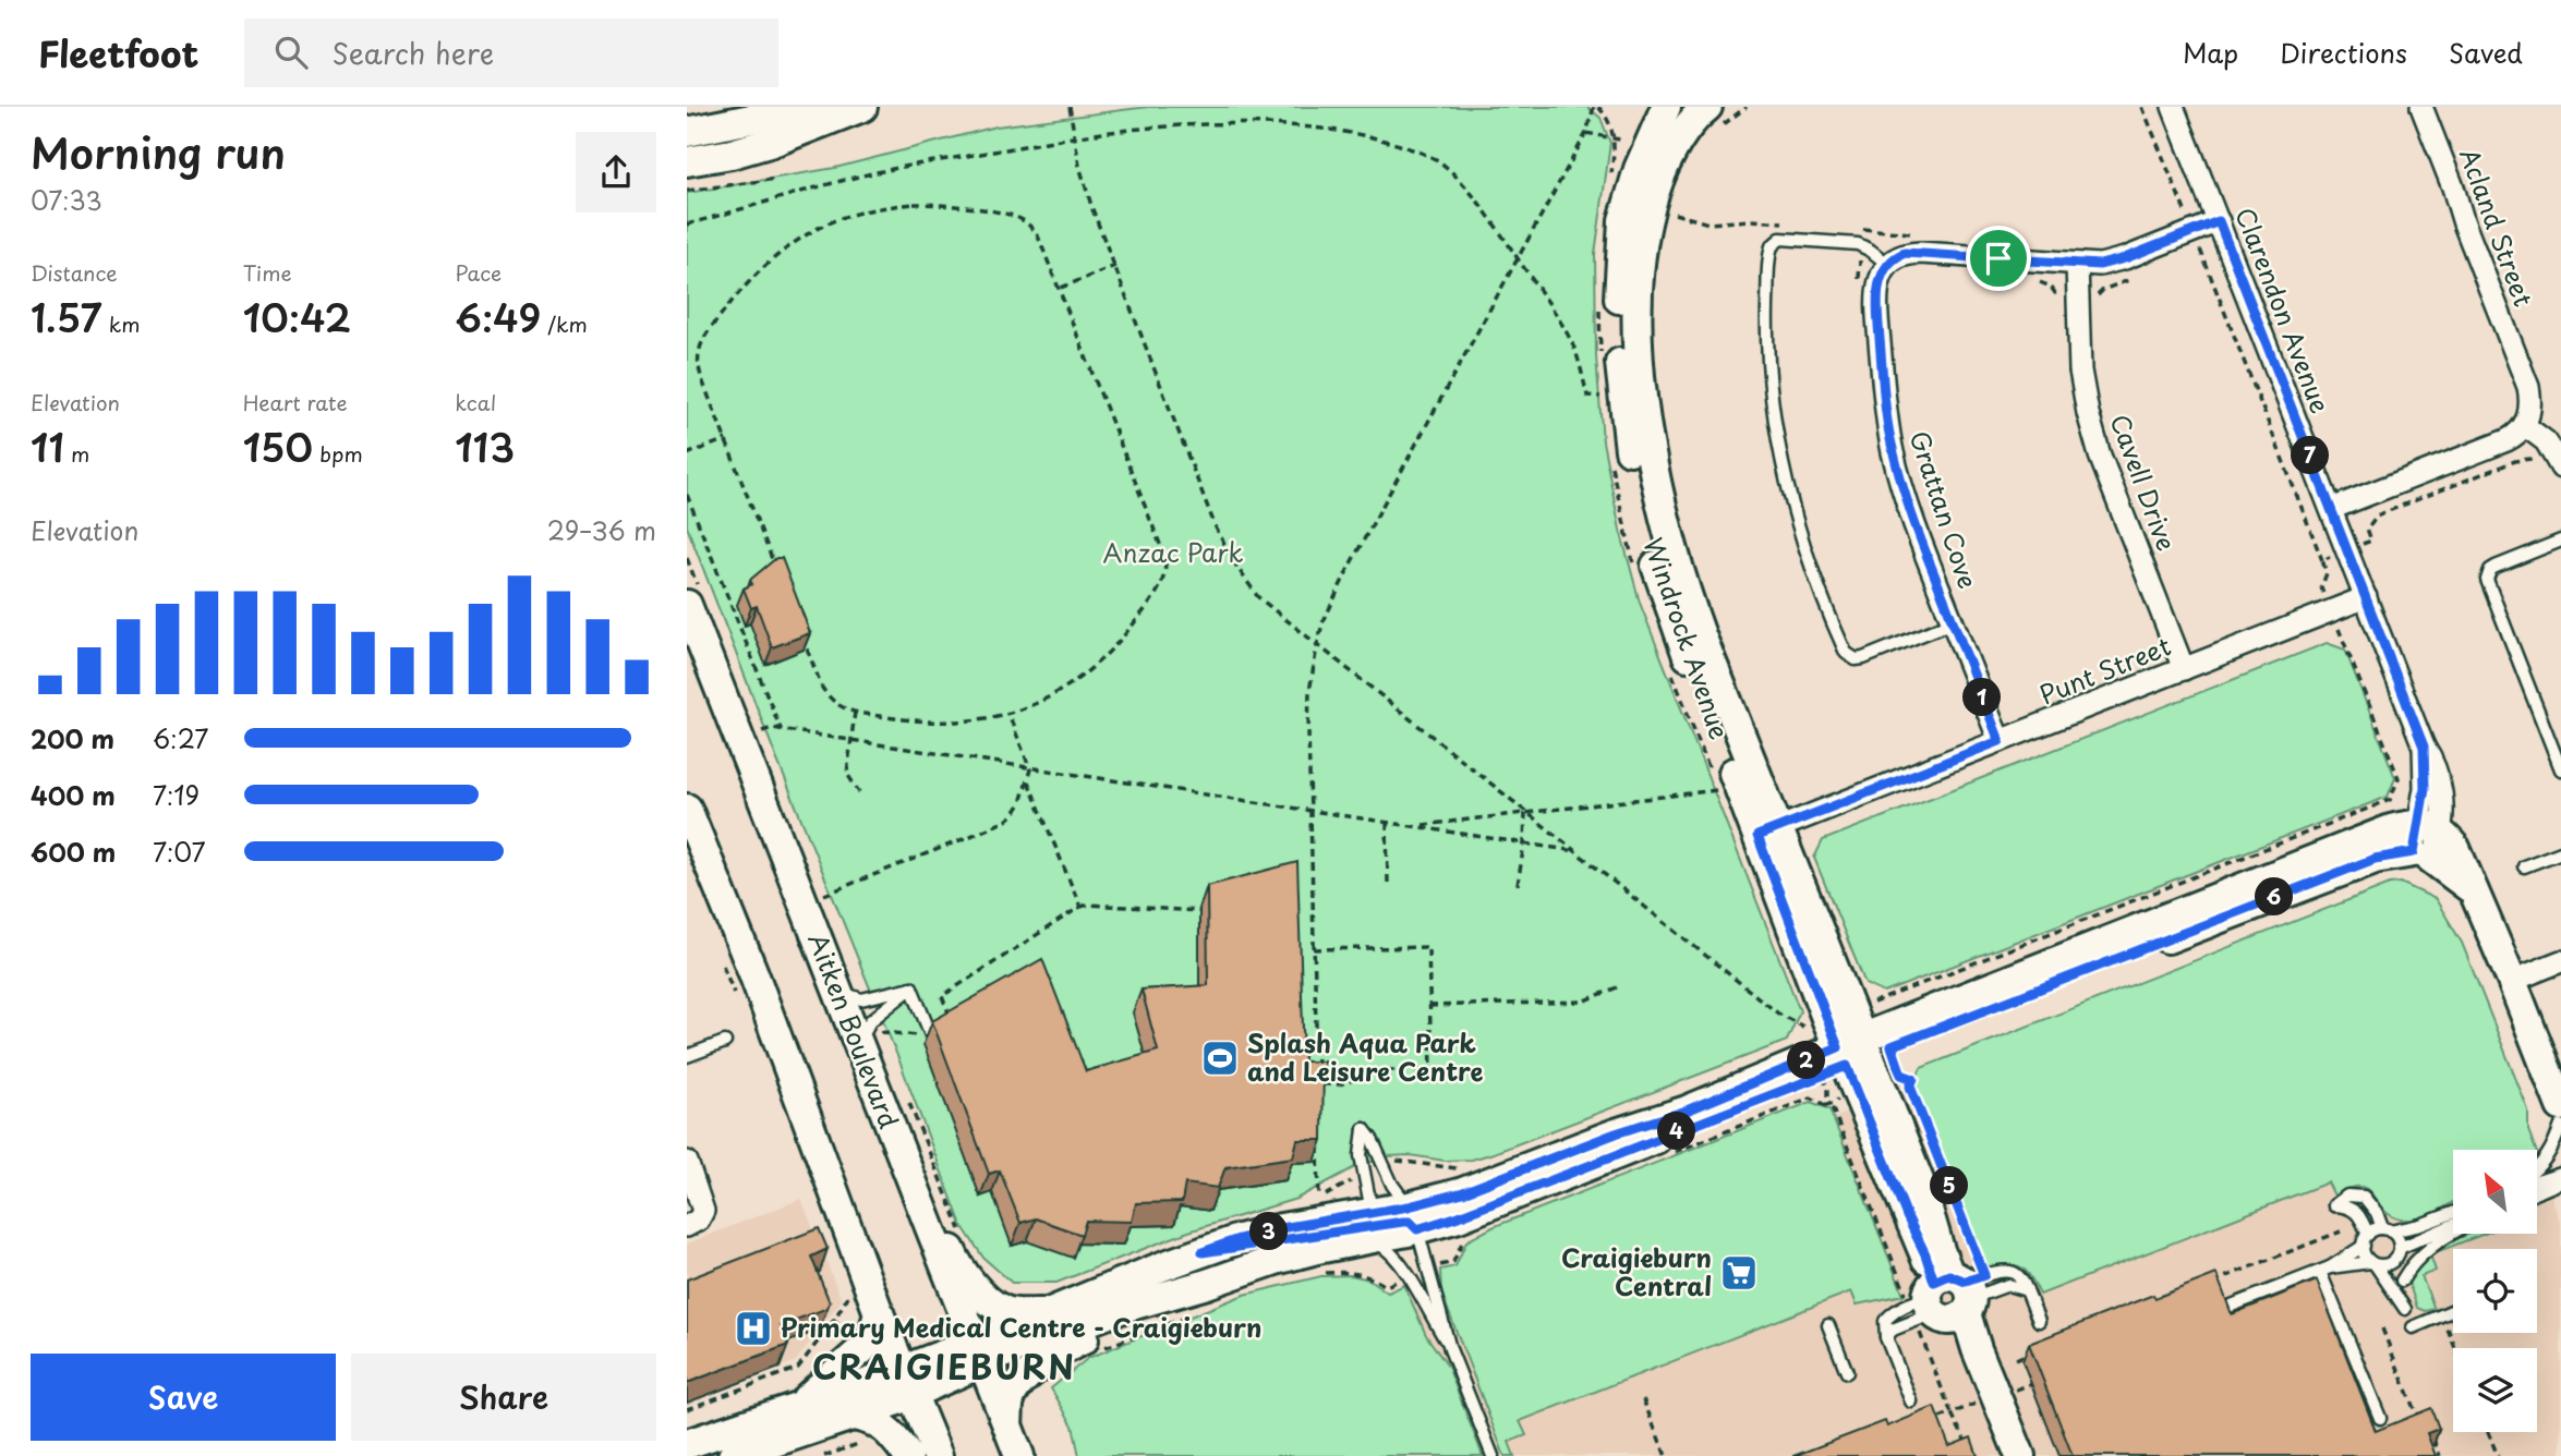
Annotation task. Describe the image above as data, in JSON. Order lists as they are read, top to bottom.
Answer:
{
  "streets": {
    "street": [
      "Acland Street",
      "Clarendon Avenue",
      "Cavell Drive",
      "Grattan Cove",
      "Windrock Avenue",
      "Punt Street",
      "Aitken Boulevard"
    ]
  },
  "crossings": [
    ["Clarendon Avenue", "Punt Street"],
    ["Cavell Drive", "Punt Street"],
    ["Grattan Cove", "Punt Street"],
    ["Windrock Avenue", "Punt Street"]
  ],
  "districts": ["CRAIGIEBURN"],
  "parks": ["Anzac Park"],
  "places": {
    "sports": ["Splash Aqua Park and Leisure Centre"],
    "supermarket": ["Craigieburn Central"],
    "hospital": ["Primary Medical Centre - Craigieburn"]
  },
  "north": "top left",
  "page": {
    "header": "Fleetfoot",
    "search": "Search here",
    "nav": ["Map", "Directions", "Saved"],
    "heading": ["Morning run", "07:33"],
    "stats": [
      ["Distance", "1.57 km"],
      ["Time", "10:42"],
      ["Pace", "6:49 /km"],
      ["Elevation", "11 m"],
      ["Heart rate", "150 bpm"],
      ["kcal", "113"]
    ],
    "pins": [
      "7",
      "1",
      "6",
      "2",
      "4",
      "5",
      "3"
    ],
    "chart": ["Elevation", "29–36 m"],
    "list": [
      {
        "name": "200 m",
        "note": "6:27"
      },
      {
        "name": "400 m",
        "note": "7:19"
      },
      {
        "name": "600 m",
        "note": "7:07"
      }
    ],
    "buttons": ["Save", "Share"]
  }
}
